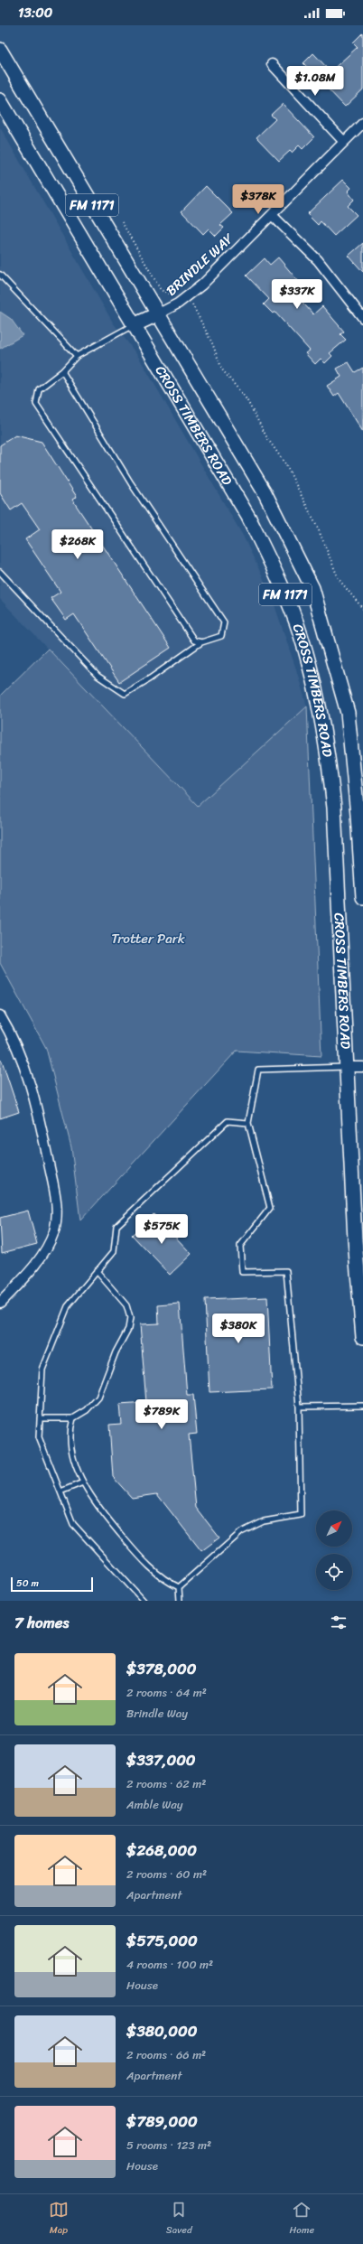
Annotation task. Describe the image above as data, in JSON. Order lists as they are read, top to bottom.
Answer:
{
  "streets": {
    "main road": ["FM 1171", "CROSS TIMBERS ROAD"],
    "street": ["BRINDLE WAY"]
  },
  "crossings": [
    ["BRINDLE WAY", "CROSS TIMBERS ROAD"]
  ],
  "parks": ["Trotter Park"],
  "scale_bar": "50 m",
  "north": "top right",
  "page": {
    "status": "13:00",
    "price": [
      "$1.08M",
      "$378K",
      "$337K",
      "$268K",
      "$575K",
      "$380K",
      "$789K"
    ],
    "scale": "50 m",
    "heading": "7 homes",
    "list": [
      {
        "name": "$378,000",
        "note": "2 rooms · 64 m² · Brindle Way"
      },
      {
        "name": "$337,000",
        "note": "2 rooms · 62 m² · Amble Way"
      },
      {
        "name": "$268,000",
        "note": "2 rooms · 60 m² · Apartment"
      },
      {
        "name": "$575,000",
        "note": "4 rooms · 100 m² · House"
      },
      {
        "name": "$380,000",
        "note": "2 rooms · 66 m² · Apartment"
      },
      {
        "name": "$789,000",
        "note": "5 rooms · 123 m² · House"
      }
    ],
    "tabs": ["Map", "Saved", "Home"]
  }
}
